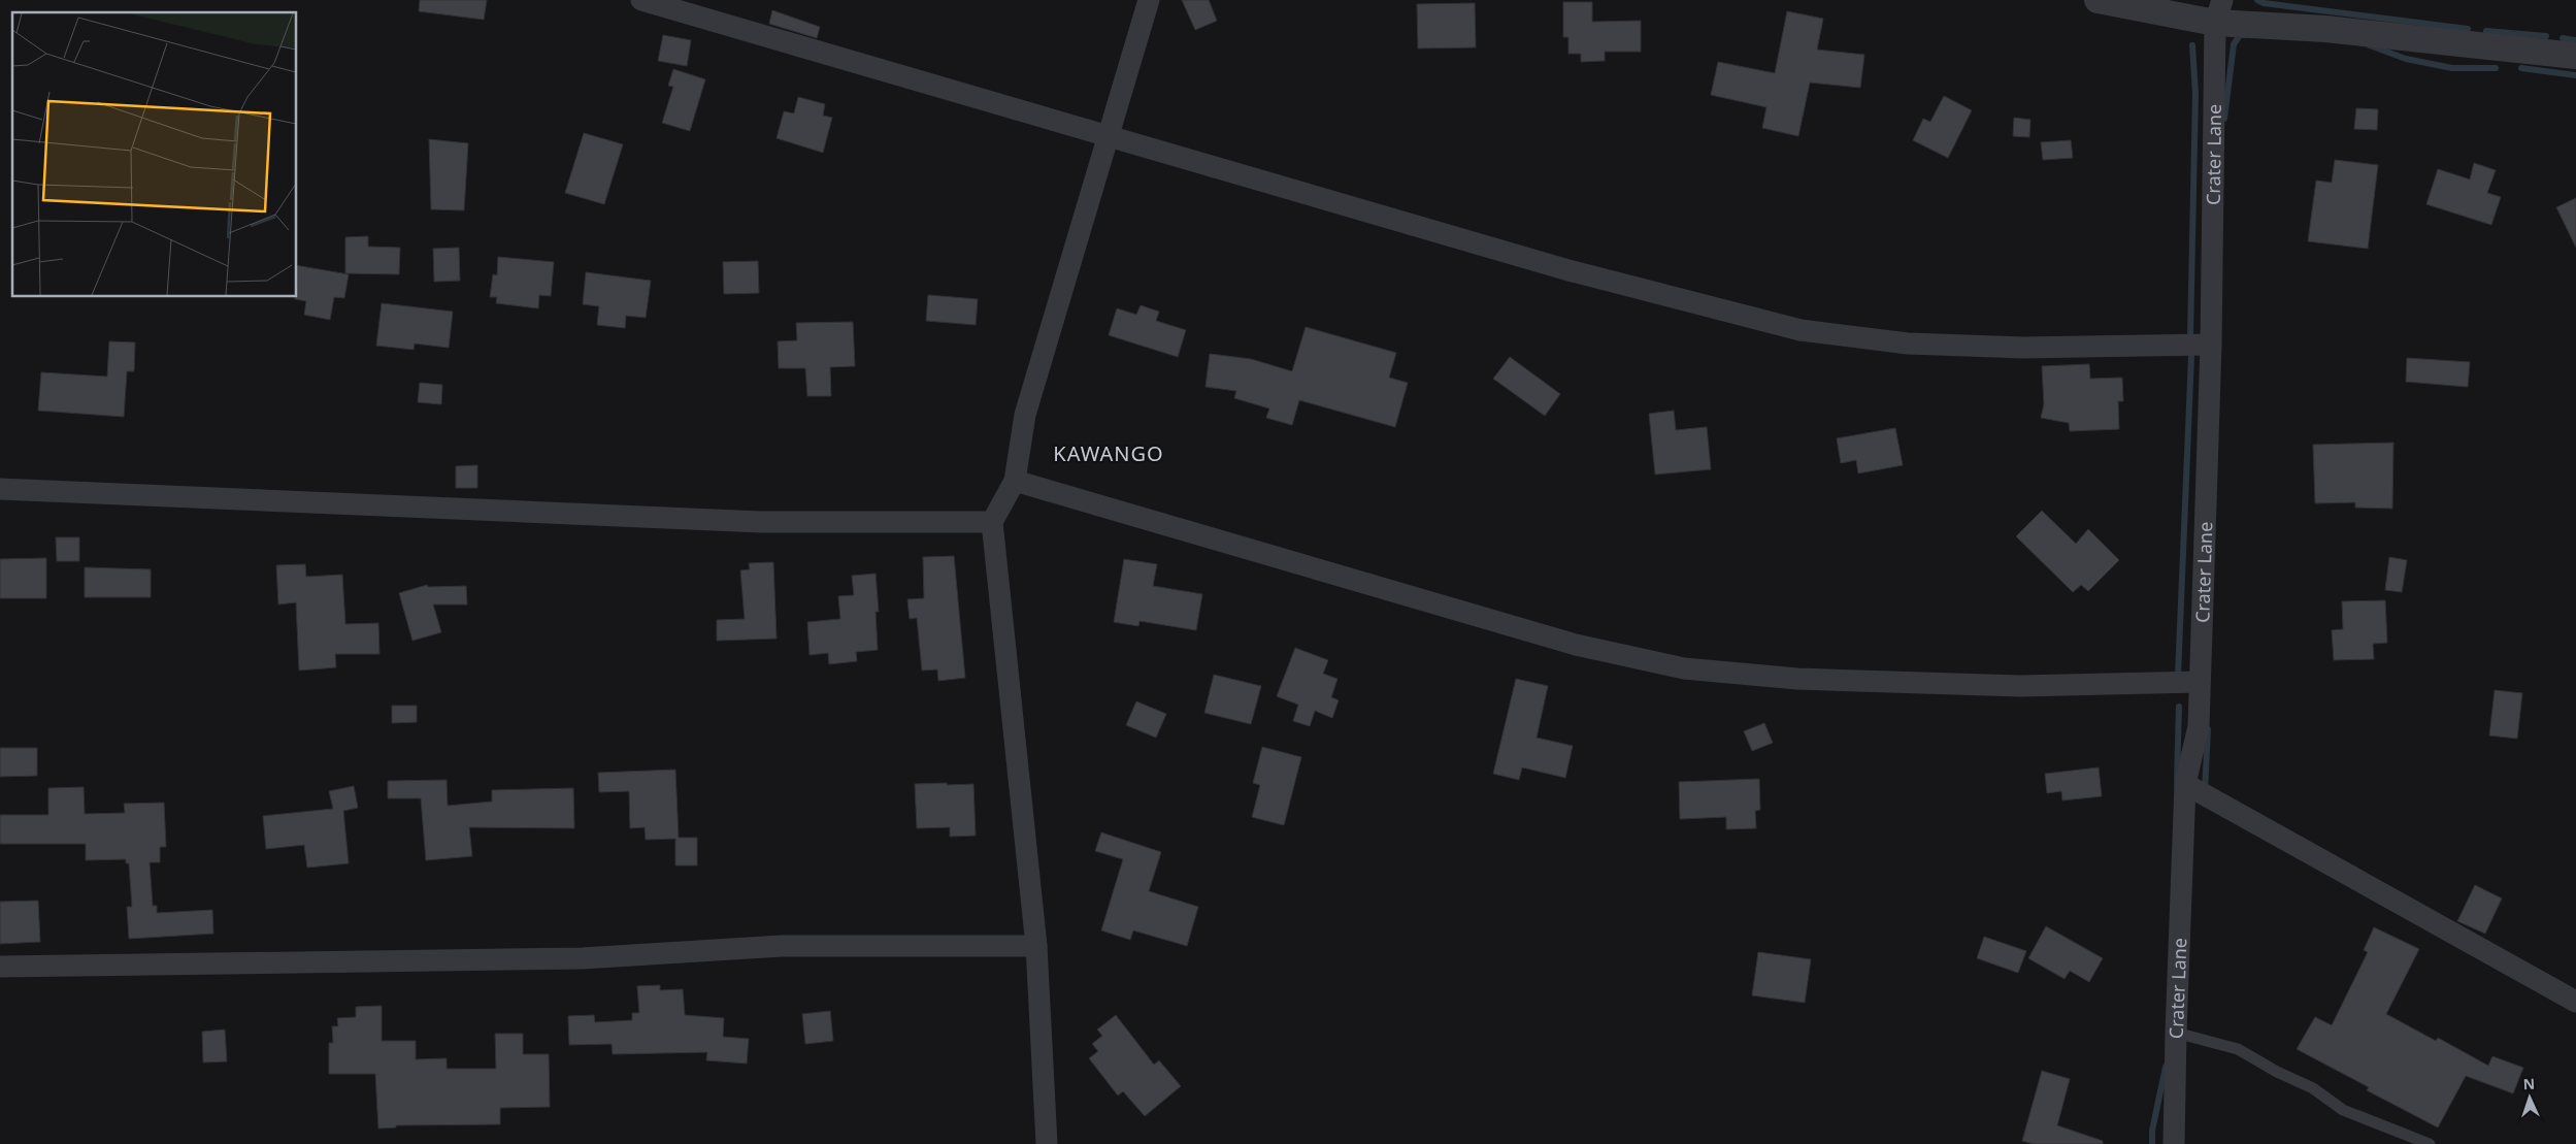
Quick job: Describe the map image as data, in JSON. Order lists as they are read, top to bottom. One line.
{"streets":{"street":["Crater Lane"]},"districts":["KAWANGO"],"north":"top"}
